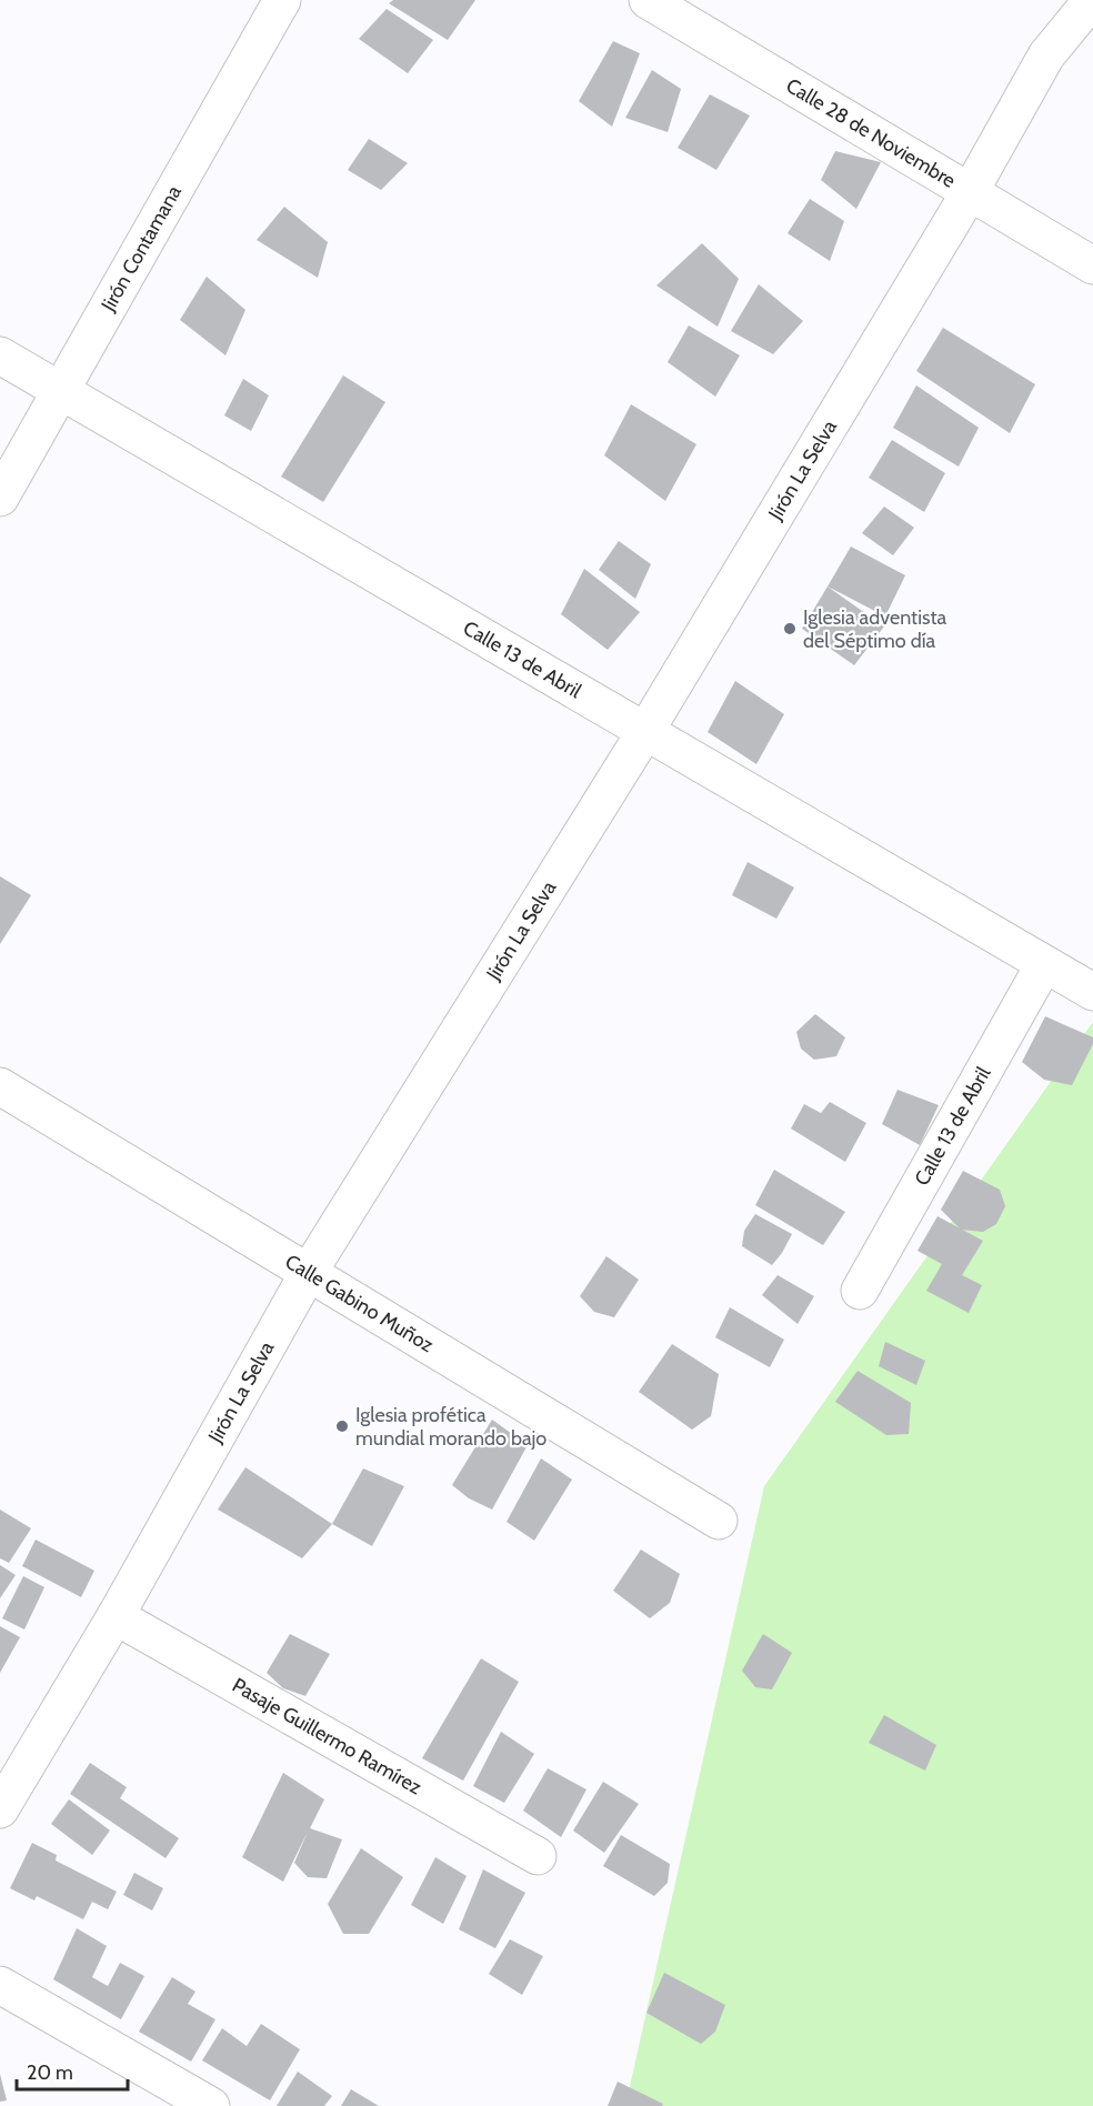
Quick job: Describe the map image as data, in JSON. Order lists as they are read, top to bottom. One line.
{"streets":{"street":["Calle 28 de Noviembre","Jirón Contamana","Jirón La Selva","Calle 13 de Abril","Calle Gabino Muñoz","Pasaje Guillermo Ramírez"]},"crossings":[["Calle 28 de Noviembre","Jirón La Selva"],["Jirón Contamana","Calle 13 de Abril"],["Jirón La Selva","Calle 13 de Abril"],["Jirón La Selva","Calle Gabino Muñoz"],["Jirón La Selva","Pasaje Guillermo Ramírez"]],"places":["Iglesia adventista del Séptimo día","Iglesia profética mundial morando bajo"],"scale_bar":"20 m"}
